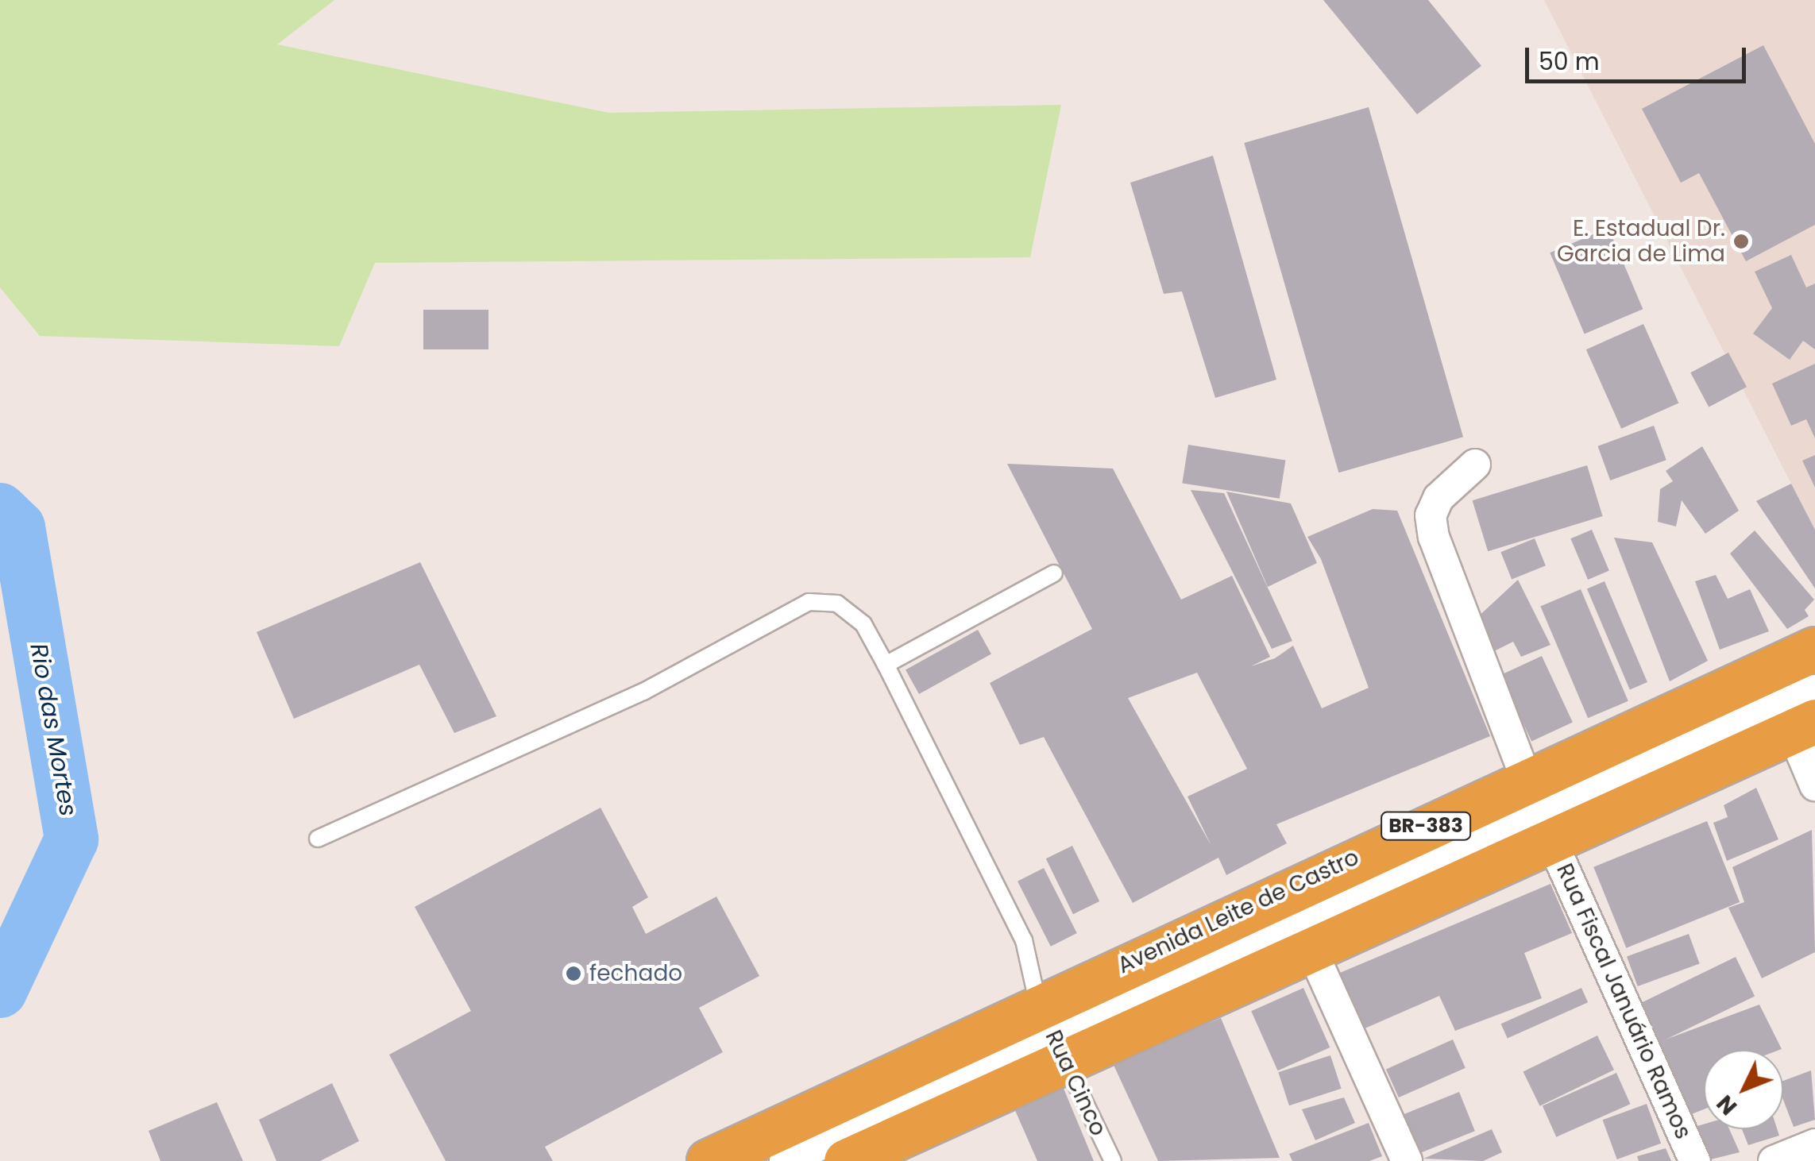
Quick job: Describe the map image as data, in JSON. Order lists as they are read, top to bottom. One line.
{"streets":{"highway":["BR-383","Avenida Leite de Castro"],"street":["Rua Fiscal Januário Ramos"],"lane":["Rua Cinco"]},"crossings":[["Avenida Leite de Castro","Rua Fiscal Januário Ramos"],["Avenida Leite de Castro","Rua Cinco"]],"water":["Rio das Mortes"],"places":["E. Estadual Dr. Garcia de Lima","fechado"],"scale_bar":"50 m","north":"bottom left"}
